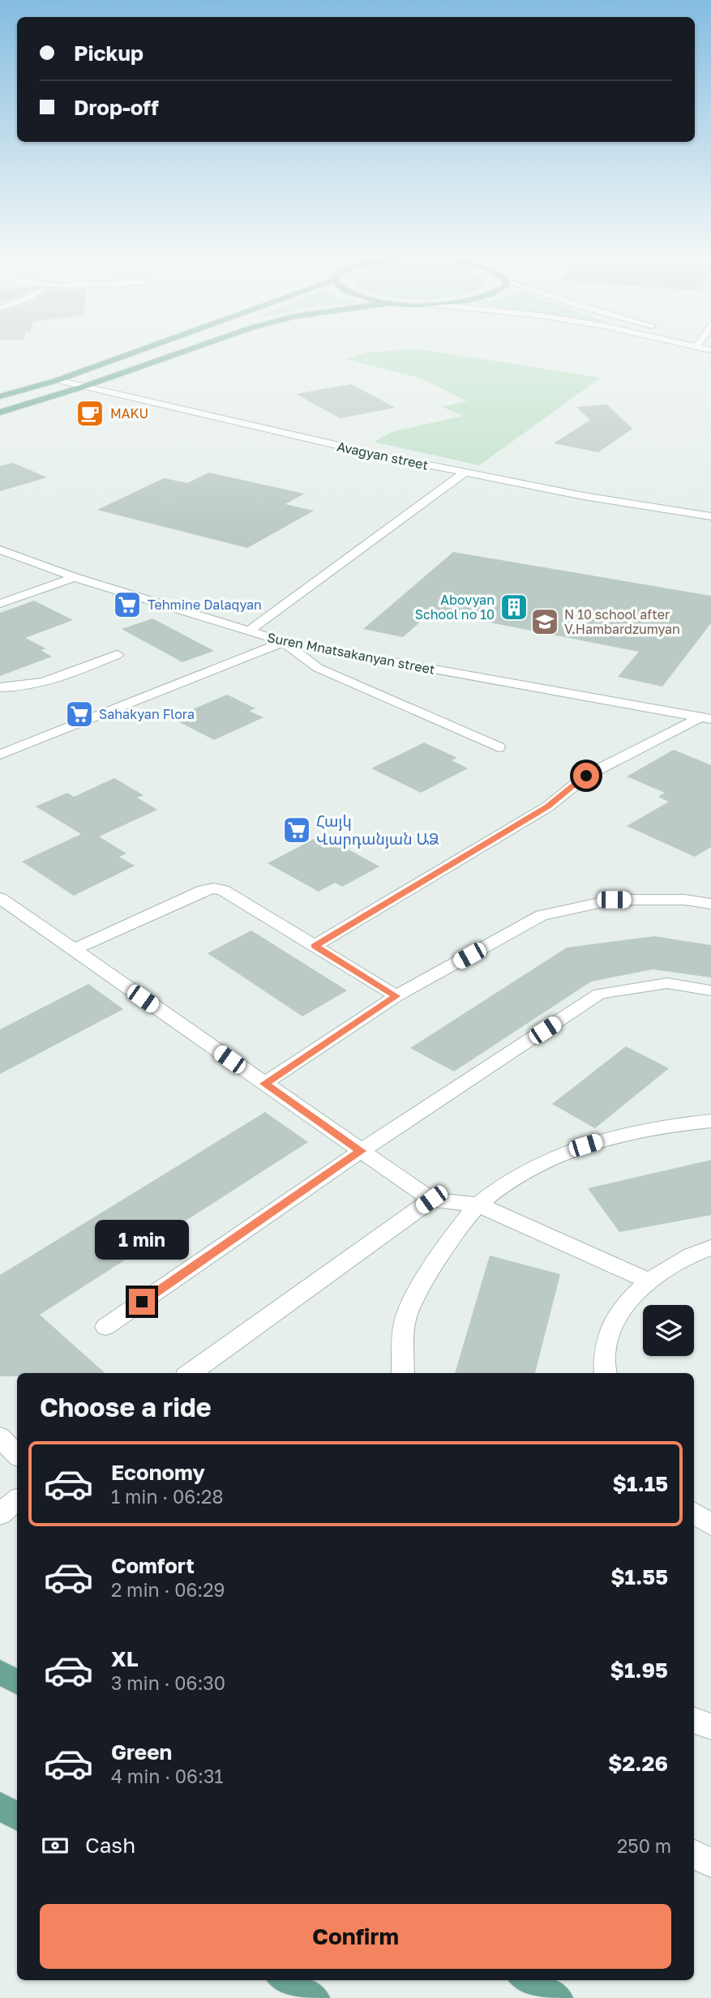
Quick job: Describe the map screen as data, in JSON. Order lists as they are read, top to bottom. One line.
{"streets":{"street":["Avagyan street","Suren Mnatsakanyan street"]},"places":{"cafe":["MAKU"],"supermarket":["Tehmine Dalaqyan","Sahakyan Flora","Հայկ Վարդանյան ԱՁ"],"building":["Abovyan School no 10"],"school or university":["N 10 school after V.Hambardzumyan"]},"page":{"banner":["Pickup","Drop-off"],"bubble":"1 min","heading":"Choose a ride","list":[{"name":"Economy","note":"1 min · 06:28","value":"$1.15"},{"name":"Comfort","note":"2 min · 06:29","value":"$1.55"},{"name":"XL","note":"3 min · 06:30","value":"$1.95"},{"name":"Green","note":"4 min · 06:31","value":"$2.26"}],"pay":["Cash","250 m"],"buttons":"Confirm"}}
